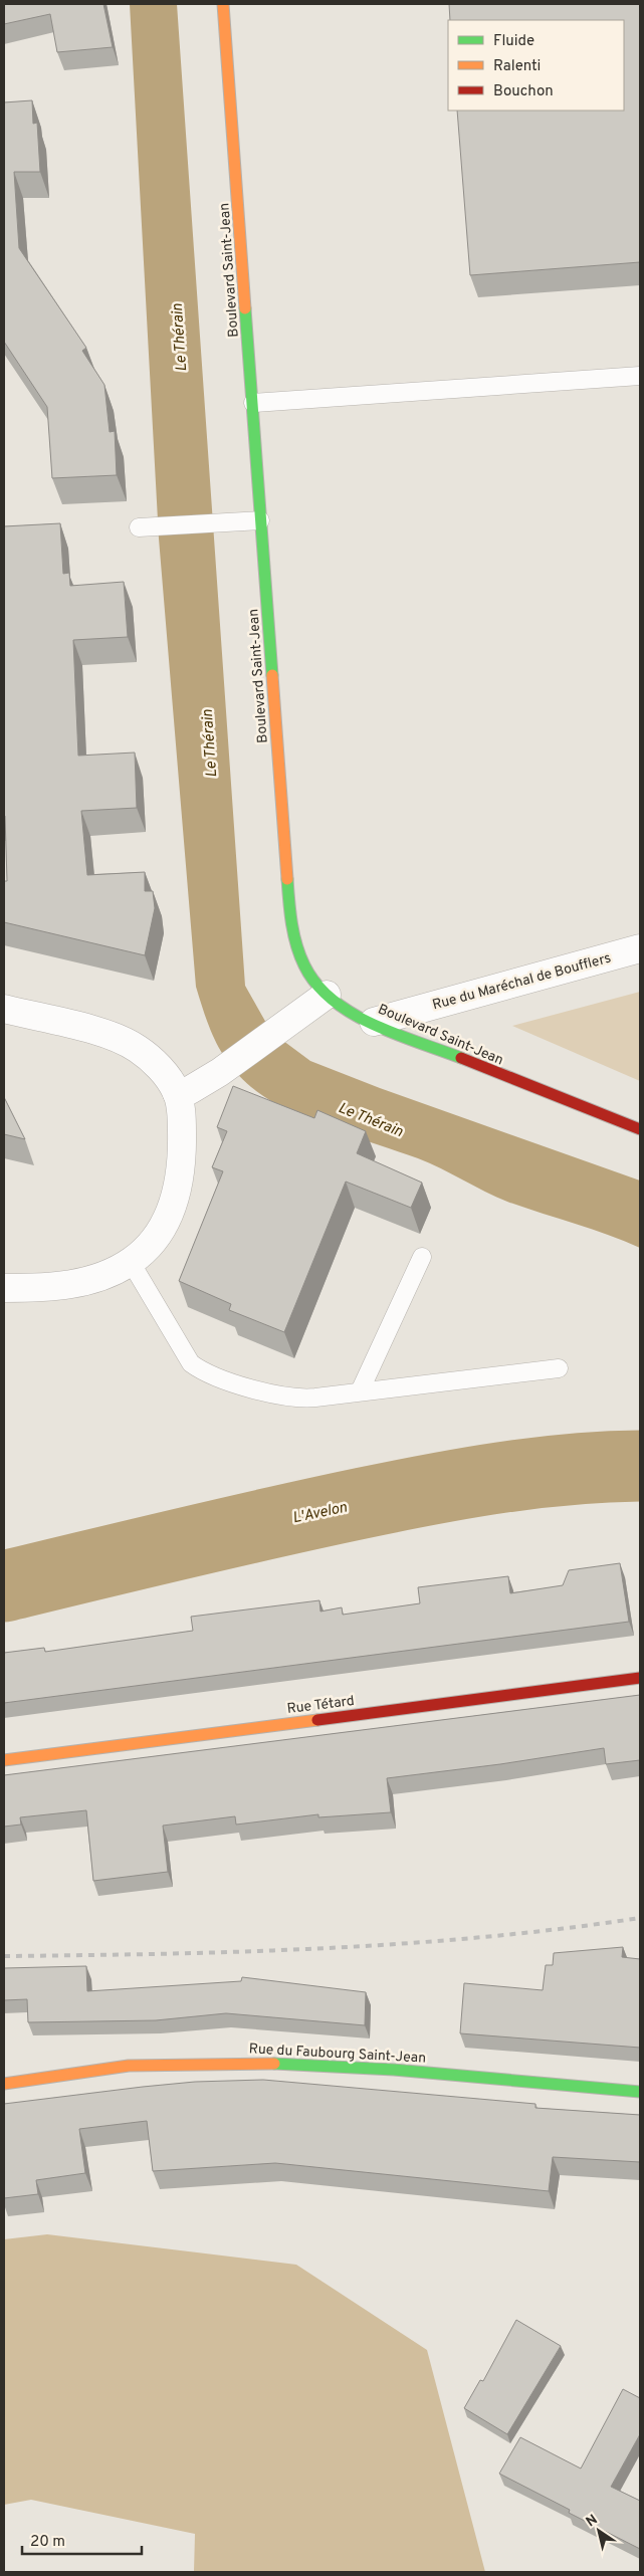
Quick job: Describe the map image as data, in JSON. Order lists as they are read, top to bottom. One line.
{"streets":{"main road":["Boulevard Saint-Jean","Rue Tétard","Rue du Faubourg Saint-Jean"],"street":["Rue du Maréchal de Boufflers"]},"crossings":[["Boulevard Saint-Jean","Rue du Maréchal de Boufflers"]],"water":["Le Thérain","L'Avelon"],"legend":["Fluide","Ralenti","Bouchon"],"scale_bar":"20 m","north":"top left"}
